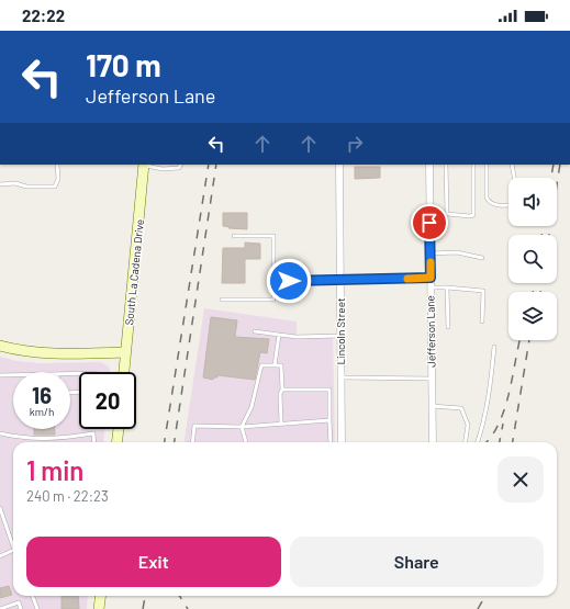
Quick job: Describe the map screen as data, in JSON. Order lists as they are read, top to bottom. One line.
{"streets":{"main road":["South La Cadena Drive"],"street":["Lincoln Street","Jefferson Lane"]},"page":{"status":"22:22","turn":["170 m","Jefferson Lane"],"speed":"16 km/h","limit":"20","heading":["1 min","240 m · 22:23"],"buttons":["Exit","Share"]}}
